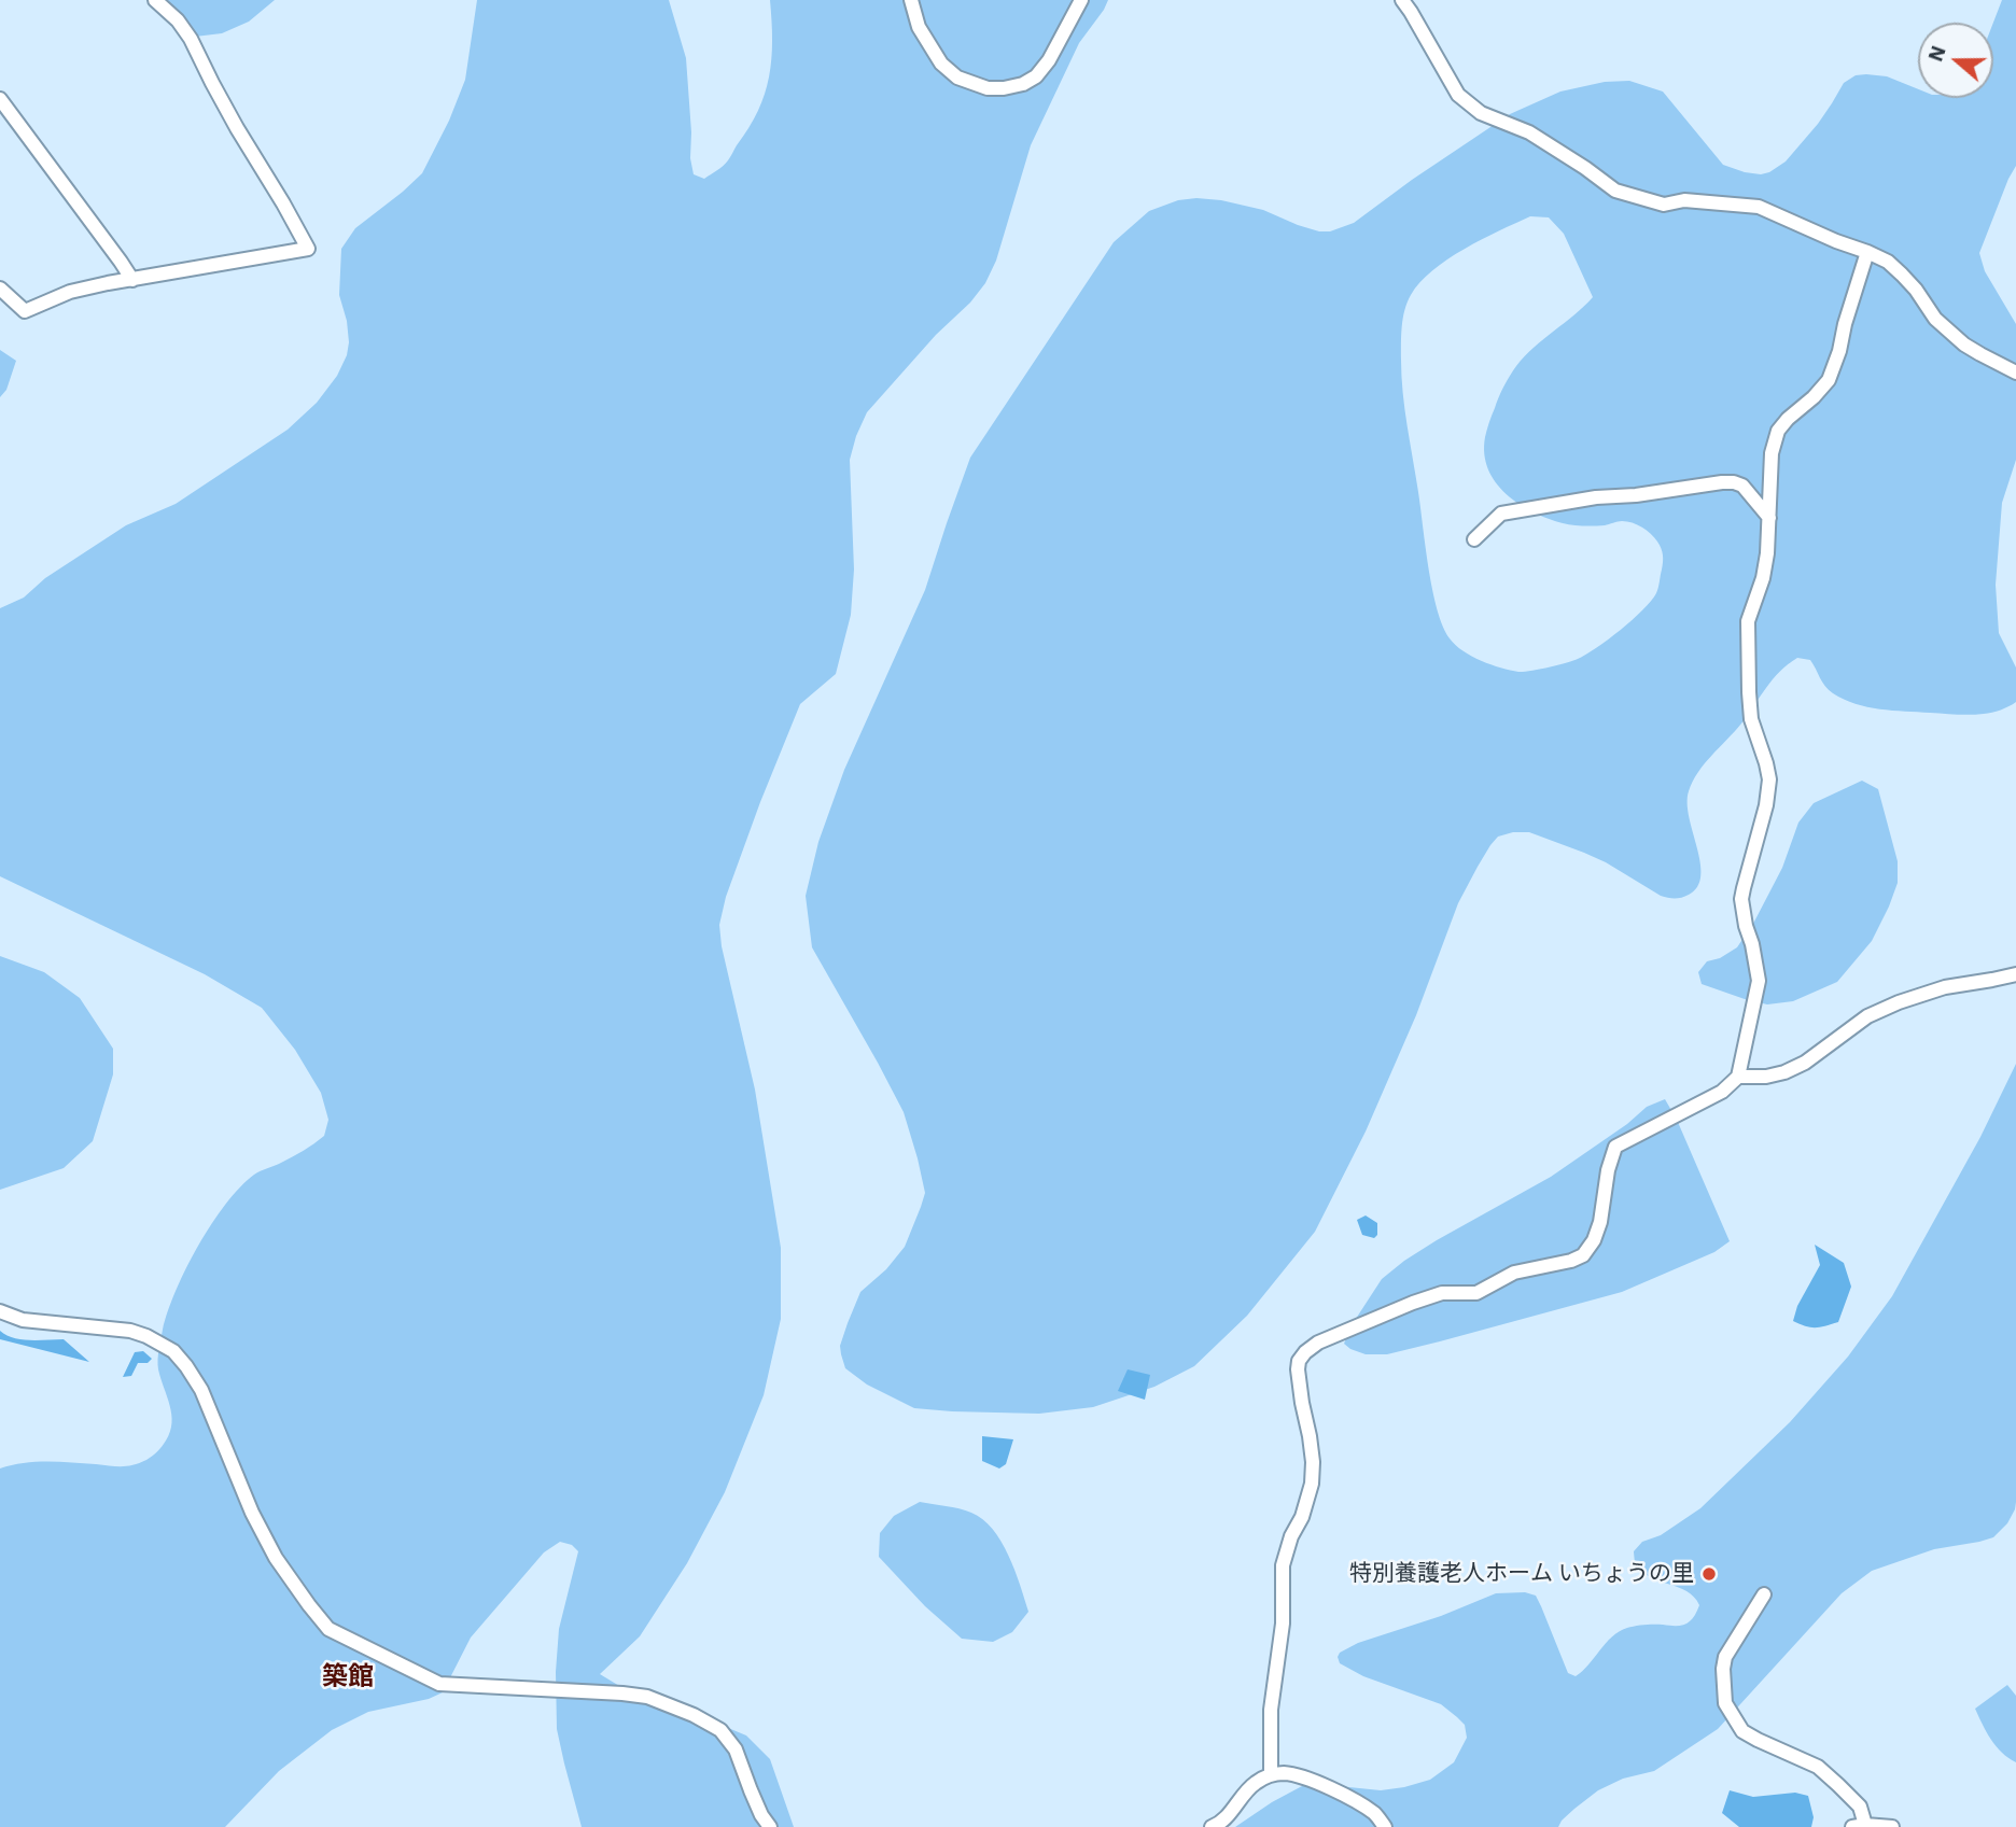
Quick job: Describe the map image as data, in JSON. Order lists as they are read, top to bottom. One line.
{"districts":["築館"],"places":["特別養護老人ホーム いちょうの里"],"north":"left"}
